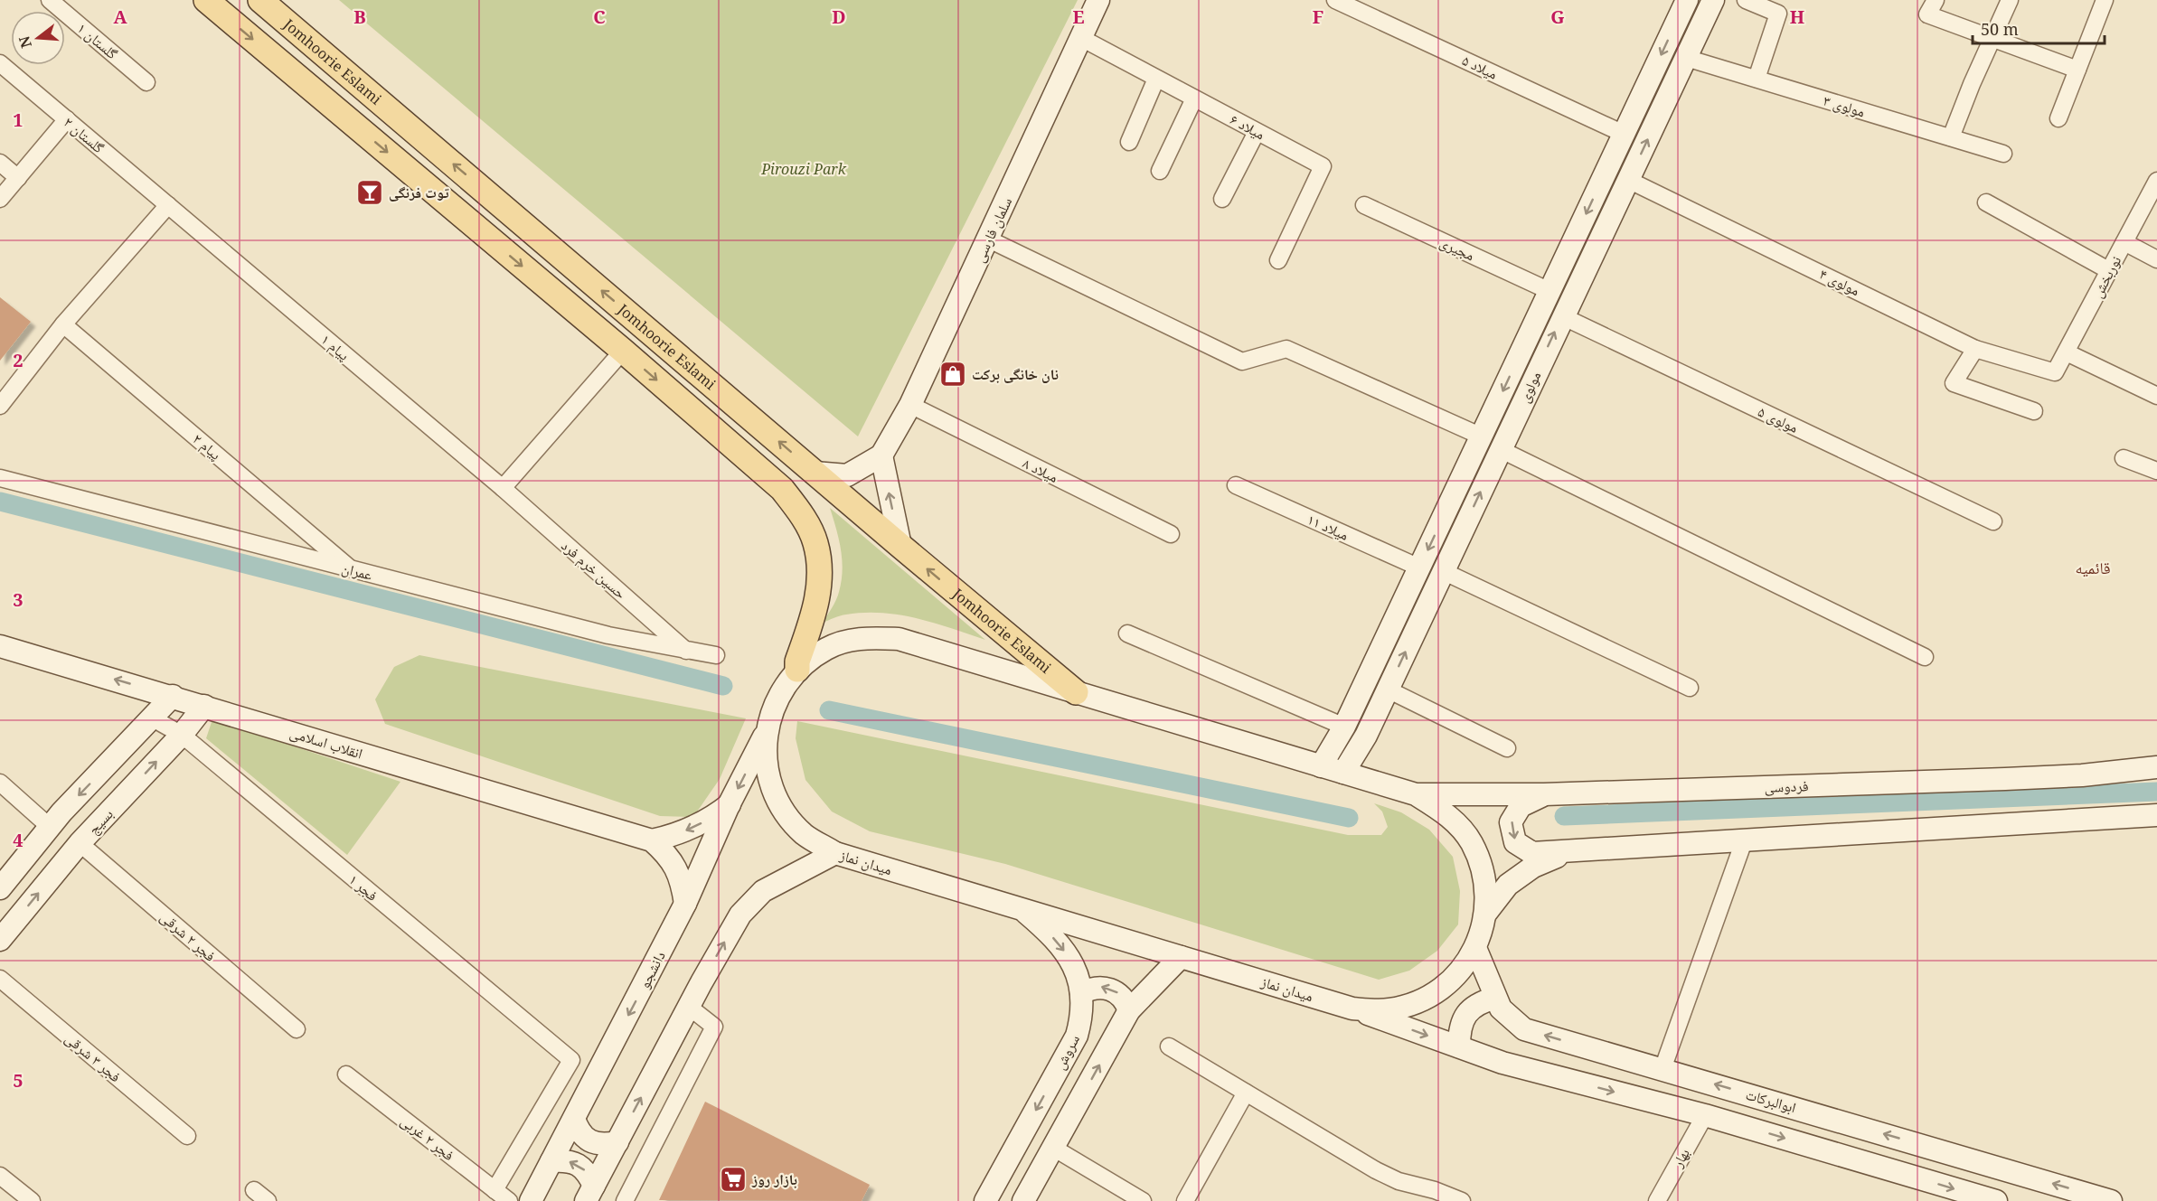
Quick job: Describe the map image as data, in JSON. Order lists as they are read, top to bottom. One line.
{"streets":{"main road":["Jomhoorie Eslami"],"street":["گلستان ۱","میلاد ۵","مولوی ۳","میلاد ۶","گلستان ۲","سلمان فارسی","مجیری","نوربخش","مولوی ۴","پیام ۱","مولوی","مولوی ۵","پیام ۲","میلاد ۸","میلاد ۱۱","حسین خرم فرد","عمران","انقلاب اسلامی","فردوسی","بسیج","میدان نماز","فجر ۱","فجر ۲ شرقی","دانشجو","سروش","فجر ۳ شرقی","ابوالبرکات","فجر ۲ غربی","بهار"]},"crossings":[["Jomhoorie Eslami","میدان نماز"],["میلاد ۵","مولوی"],["مولوی ۳","مولوی"],["میلاد ۶","سلمان فارسی"],["گلستان ۲","پیام ۱"],["سلمان فارسی","میلاد ۸"],["مجیری","مولوی"],["نوربخش","مولوی ۴"],["مولوی ۴","مولوی"],["پیام ۱","حسین خرم فرد"],["مولوی","مولوی ۵"],["مولوی","میلاد ۱۱"],["مولوی","میدان نماز"],["پیام ۲","عمران"],["حسین خرم فرد","عمران"],["انقلاب اسلامی","بسیج"],["فردوسی","میدان نماز"],["بسیج","فجر ۱"],["بسیج","فجر ۲ شرقی"],["میدان نماز","دانشجو"],["میدان نماز","سروش"],["میدان نماز","ابوالبرکات"],["فجر ۱","فجر ۲ غربی"]],"districts":["قائمیه"],"parks":["Pirouzi Park"],"places":{"bar":["توت فرنگی"],"shop":["نان خانگی برکت"],"supermarket":["بازار روز"]},"scale_bar":"50 m","north":"left","grid":{"columns":["A","B","C","D","E","F","G","H"],"rows":["1","2","3","4","5"]}}
